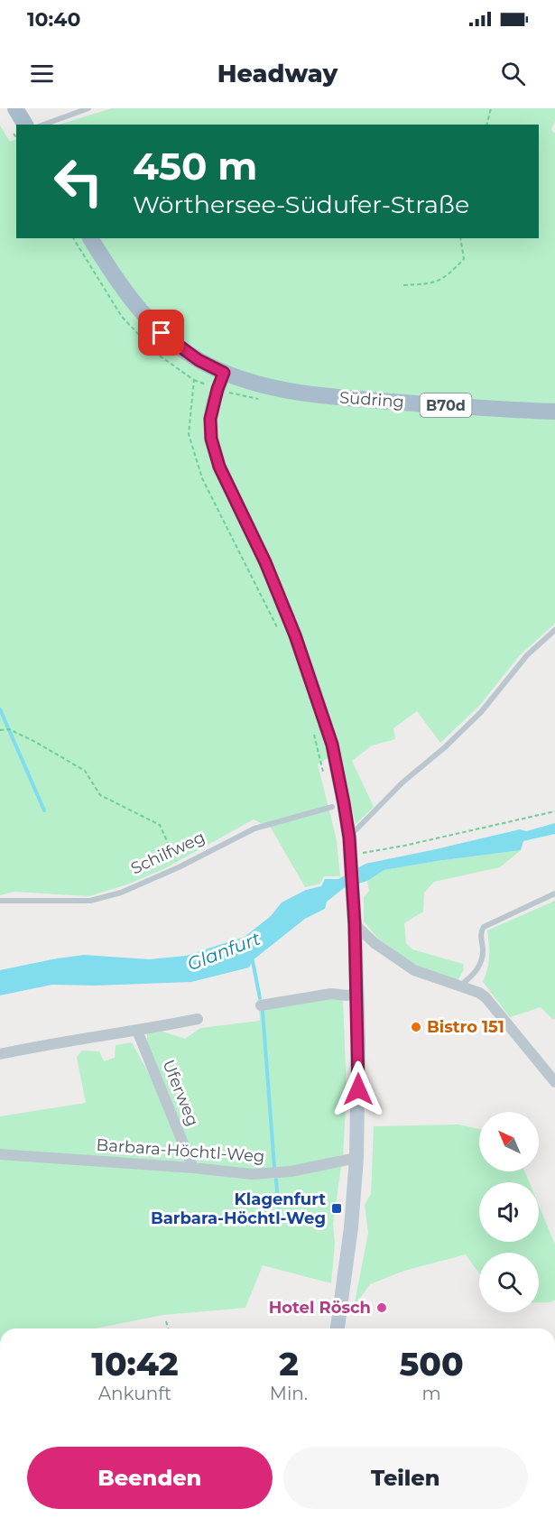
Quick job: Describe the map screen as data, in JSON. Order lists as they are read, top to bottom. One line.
{"streets":{"main road":["Südring","B70d"],"street":["Uferweg","Barbara-Höchtl-Weg"],"lane":["Schilfweg"]},"crossings":[["Südring","B70d"],["Uferweg","Barbara-Höchtl-Weg"]],"water":["Glanfurt"],"places":{"other":["Bistro 151","Hotel Rösch"],"transit":["Klagenfurt Barbara-Höchtl-Weg"]},"north":"top left","page":{"status":"10:40","header":"Headway","turn":["450 m","Wörthersee-Südufer-Straße"],"eta":["10:42","Ankunft","2","Min.","500","m"],"buttons":["Beenden","Teilen"]}}
